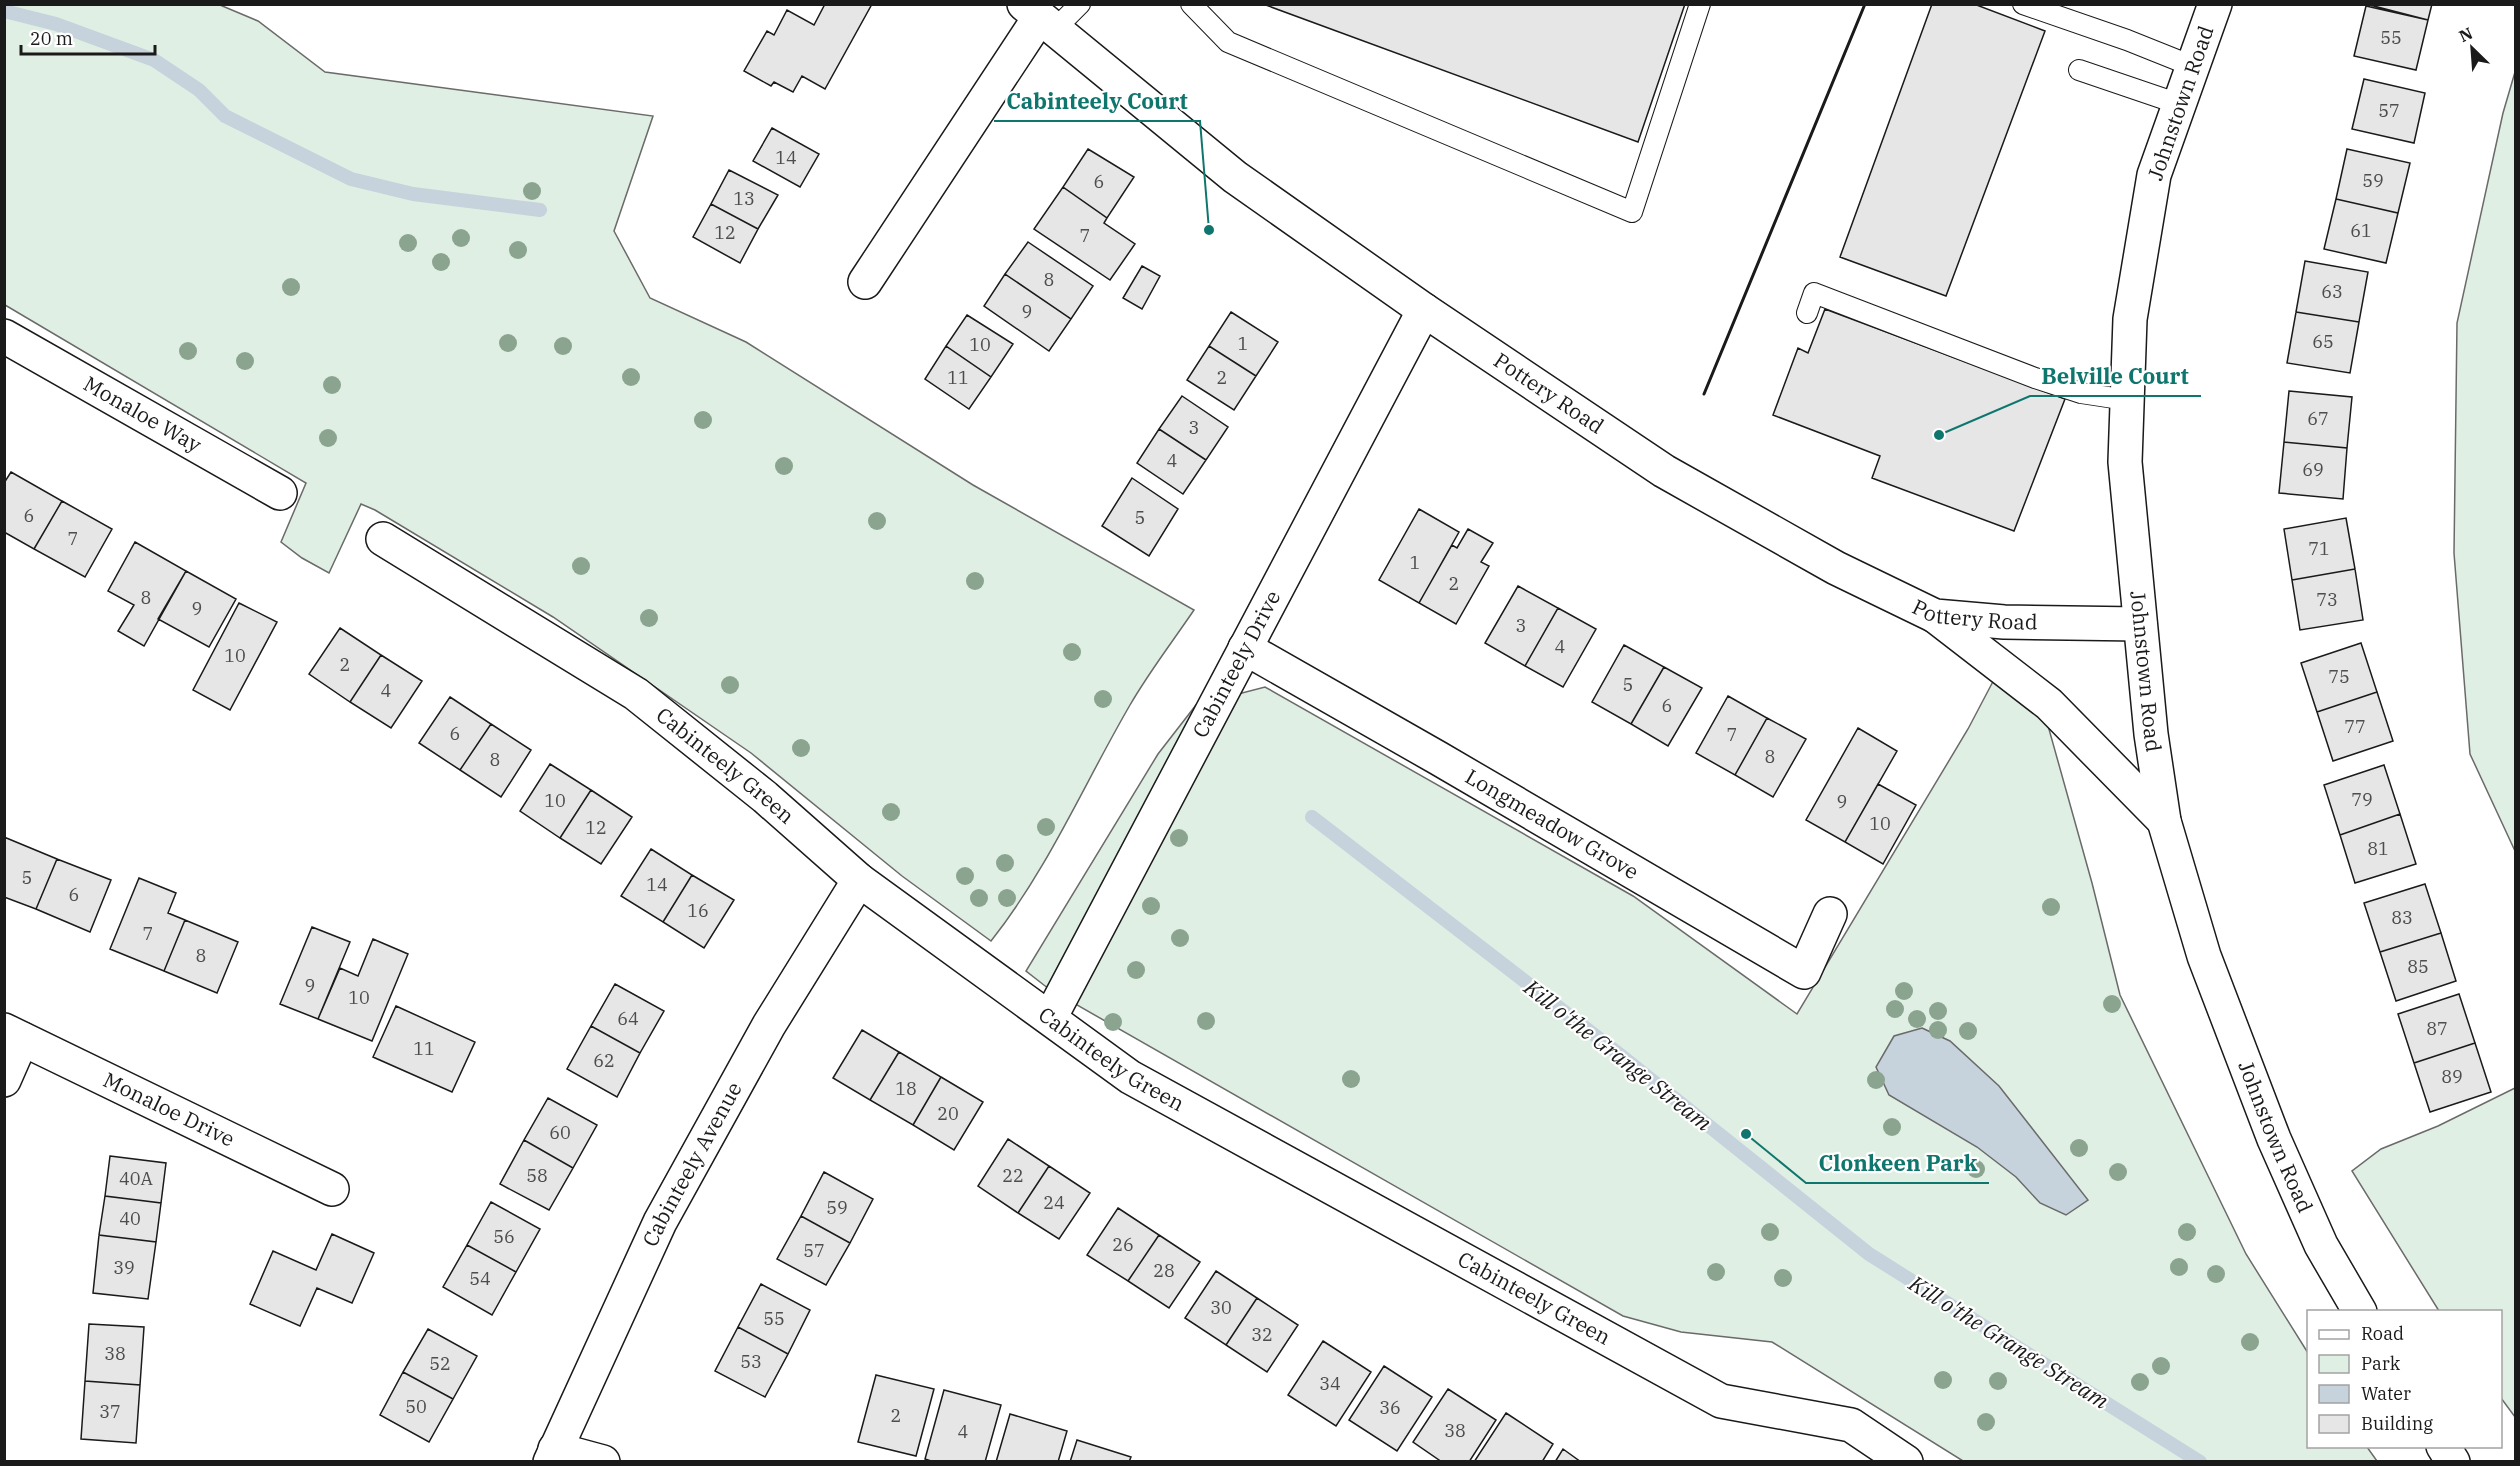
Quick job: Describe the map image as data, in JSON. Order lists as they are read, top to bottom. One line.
{"streets":{"street":["Johnstown Road","Pottery Road","Monaloe Way","Cabinteely Drive","Cabinteely Green","Longmeadow Grove","Monaloe Drive","Cabinteely Avenue"]},"crossings":[["Johnstown Road","Pottery Road"],["Pottery Road","Cabinteely Drive"],["Cabinteely Drive","Cabinteely Green"],["Cabinteely Drive","Longmeadow Grove"],["Cabinteely Green","Cabinteely Avenue"]],"water":["Kill o'the Grange Stream"],"places":["Cabinteely Court","Belville Court","Clonkeen Park"],"house_numbers":["55","57","14","59","6","13","61","12","7","8","63","9","65","1","10","11","2","67","3","4","69","6","5","7","71","1","2","8","73","9","3","4","10","2","75","5","4","6","77","6","7","8","8","79","10","9","10","12","81","5","14","6","16","83","7","8","85","9","10","64","87","11","62","89","18","20","60","58","22","40A","24","59","40","56","26","57","39","28","54","30","55","32","38","53","52","34","50","36","37","2","38","4"],"legend":["Road","Park","Water","Building"],"scale_bar":"20 m","north":"top left"}
